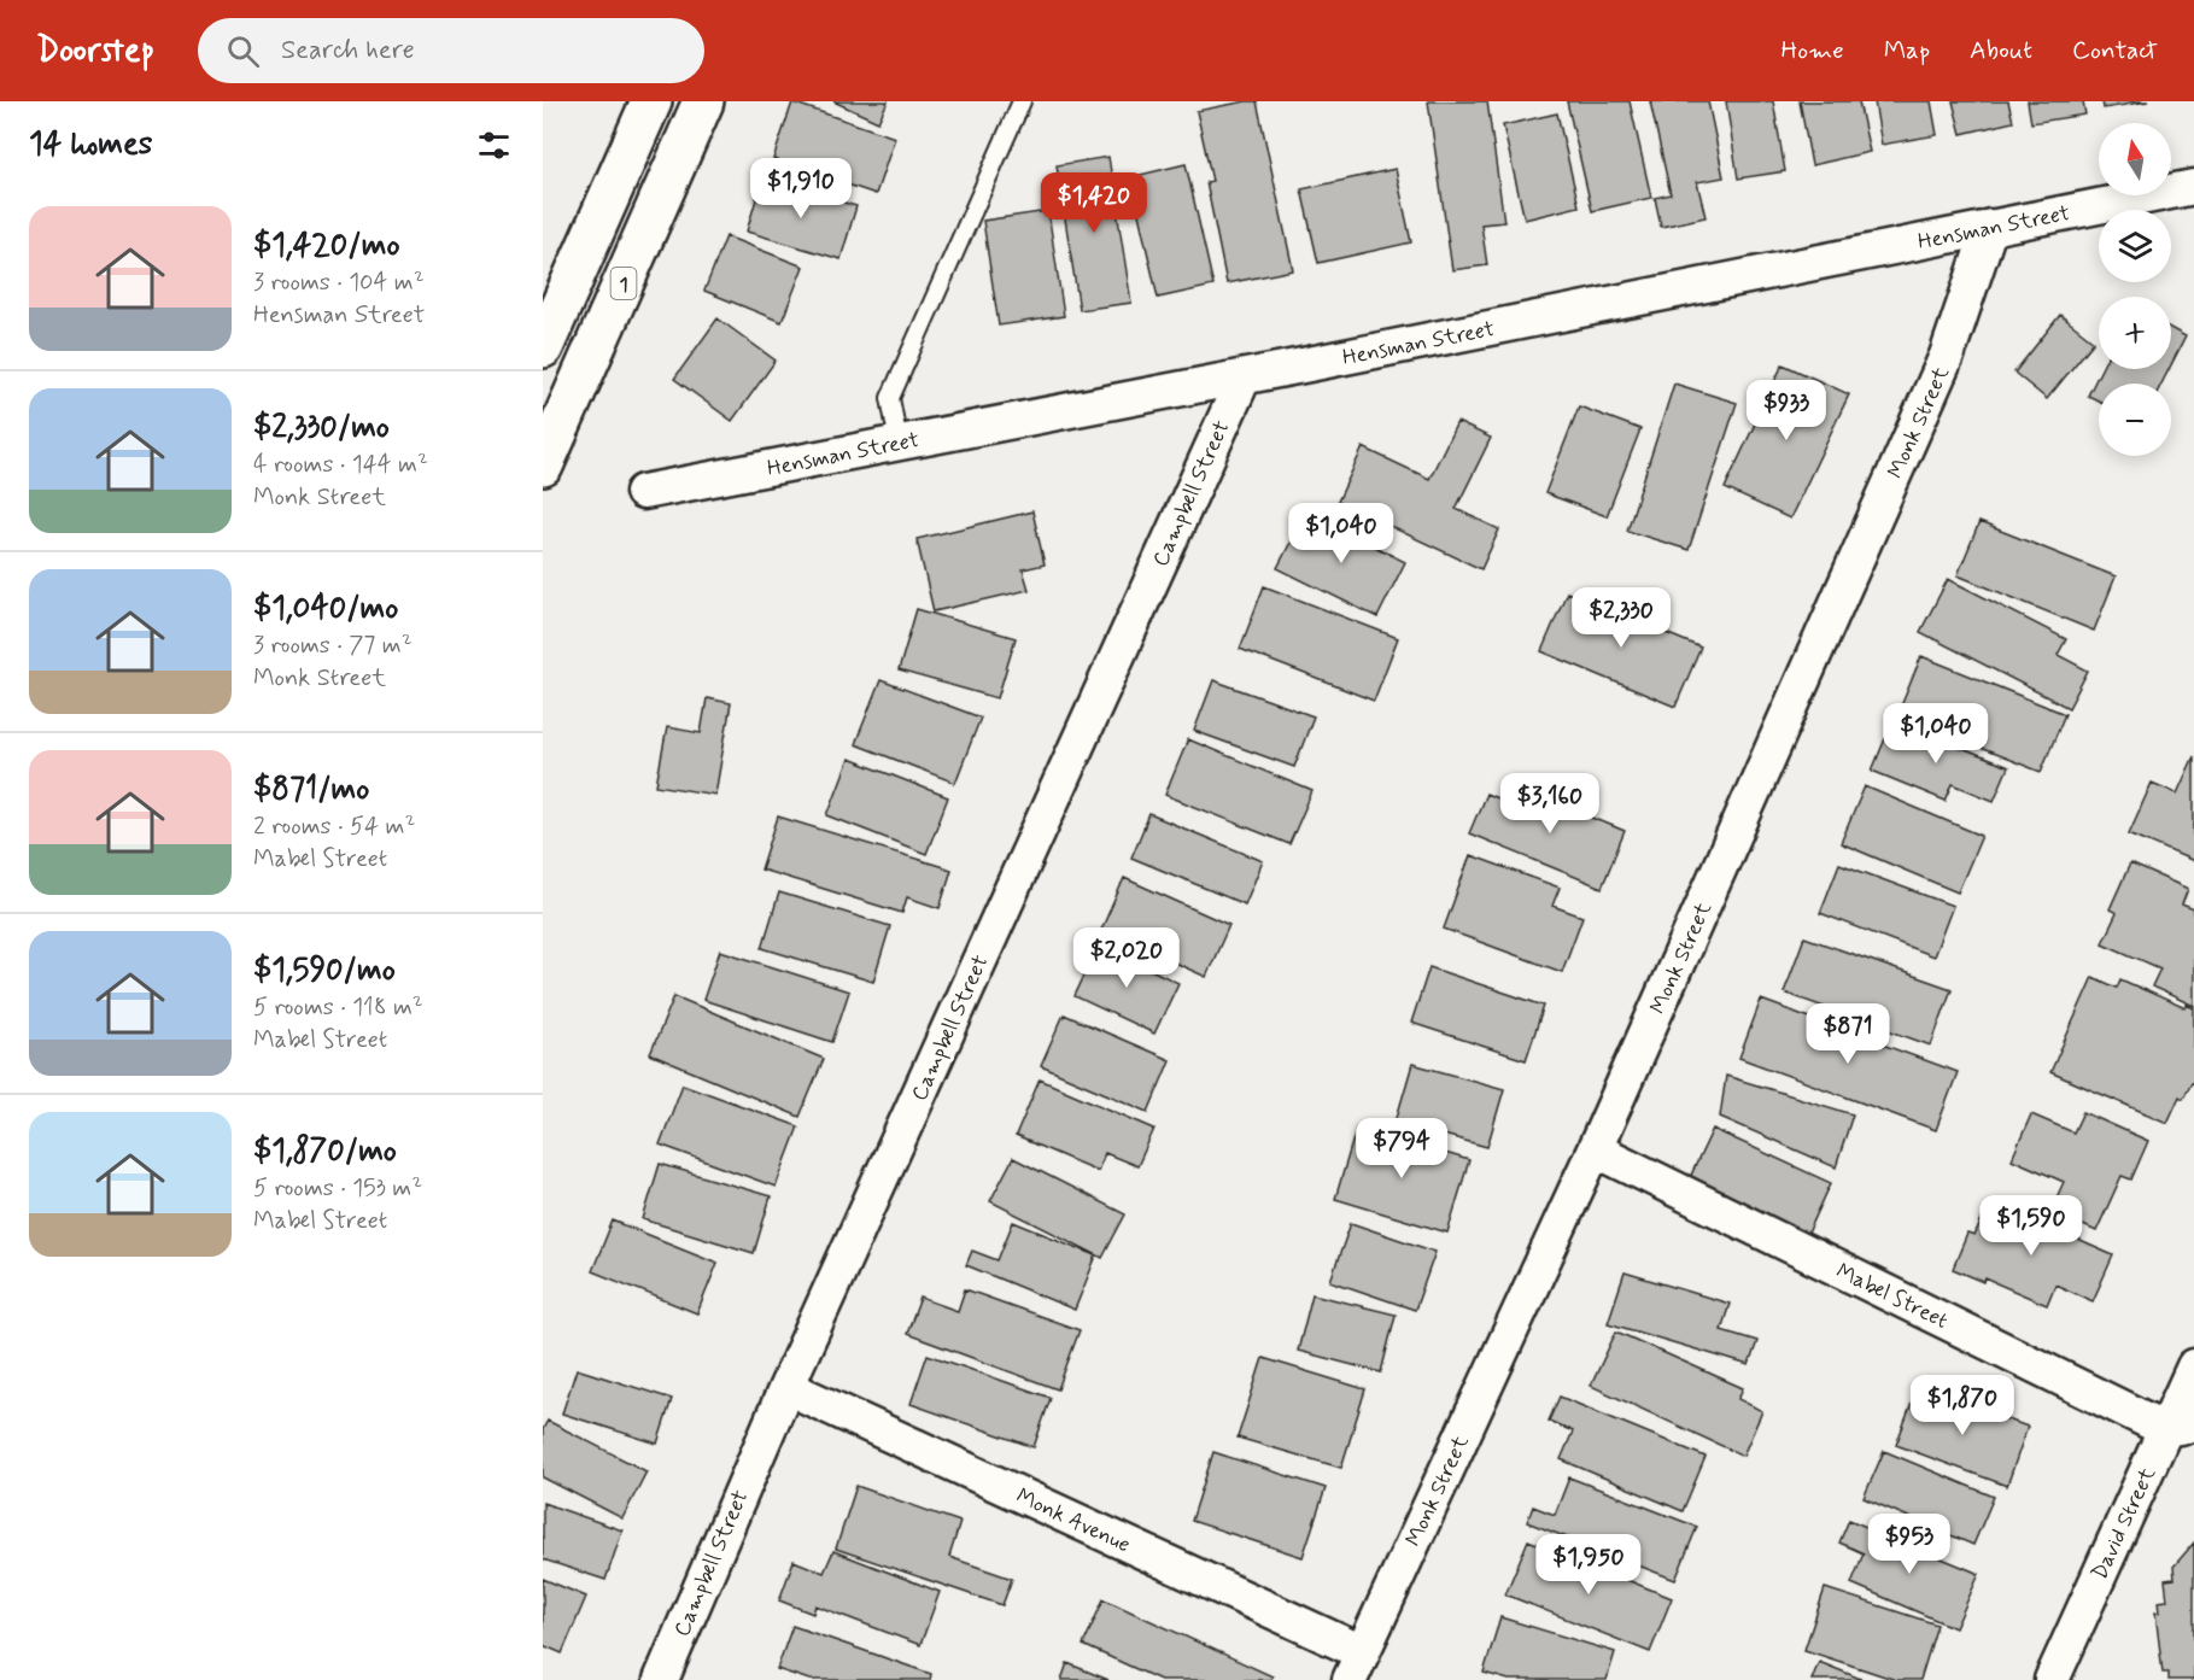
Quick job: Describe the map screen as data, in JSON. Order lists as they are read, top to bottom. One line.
{"streets":{"highway":["1"],"street":["Hensman Street","Monk Street","Campbell Street","Mabel Street","Monk Avenue","David Street"]},"crossings":[["Hensman Street","Monk Street"],["Hensman Street","Campbell Street"],["Monk Street","Mabel Street"],["Monk Street","Monk Avenue"],["Campbell Street","Monk Avenue"],["Mabel Street","David Street"]],"north":"top","page":{"header":"Doorstep","search":"Search here","nav":["Home","Map","About","Contact"],"heading":"14 homes","map_buttons":["+","−"],"price":["$1,910","$1,420","$933","$1,040","$2,330","$1,040","$3,160","$2,020","$871","$794","$1,590","$1,870","$953","$1,950"],"list":[{"name":"$1,420/mo","note":"3 rooms · 104 m² · Hensman Street"},{"name":"$2,330/mo","note":"4 rooms · 144 m² · Monk Street"},{"name":"$1,040/mo","note":"3 rooms · 77 m² · Monk Street"},{"name":"$871/mo","note":"2 rooms · 54 m² · Mabel Street"},{"name":"$1,590/mo","note":"5 rooms · 118 m² · Mabel Street"},{"name":"$1,870/mo","note":"5 rooms · 153 m² · Mabel Street"}]}}
